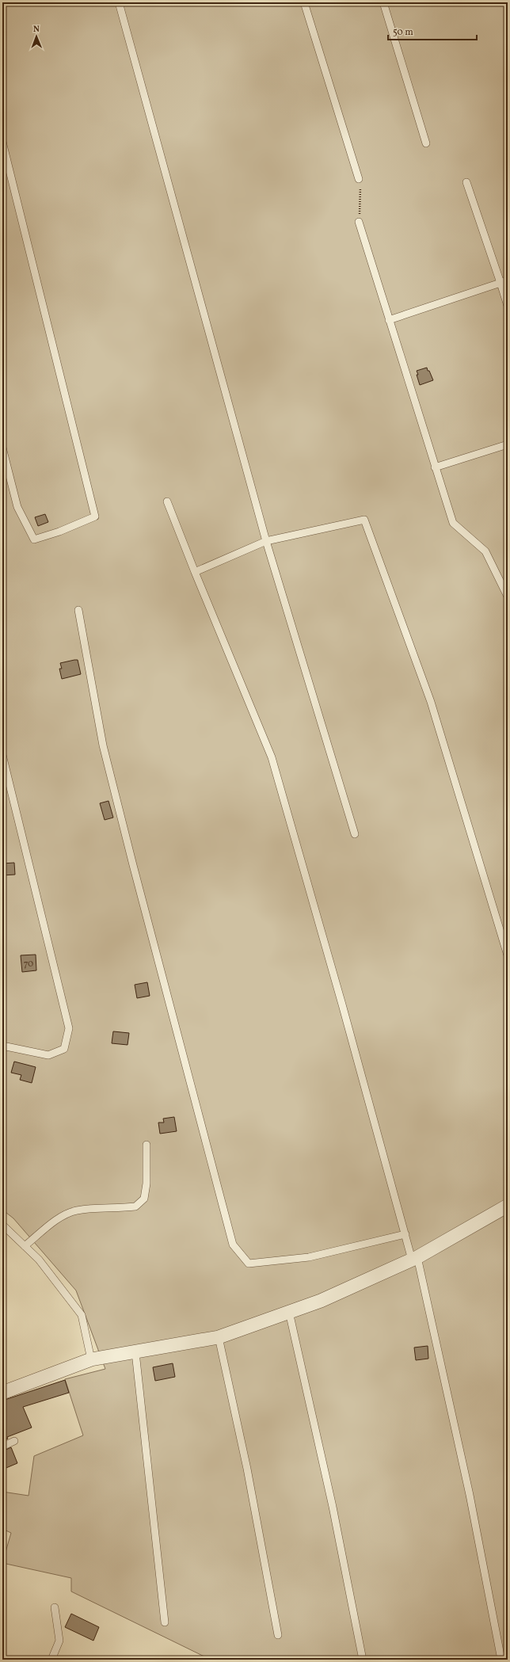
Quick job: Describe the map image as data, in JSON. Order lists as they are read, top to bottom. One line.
{"house_numbers":["70"],"scale_bar":"50 m","north":"top"}
